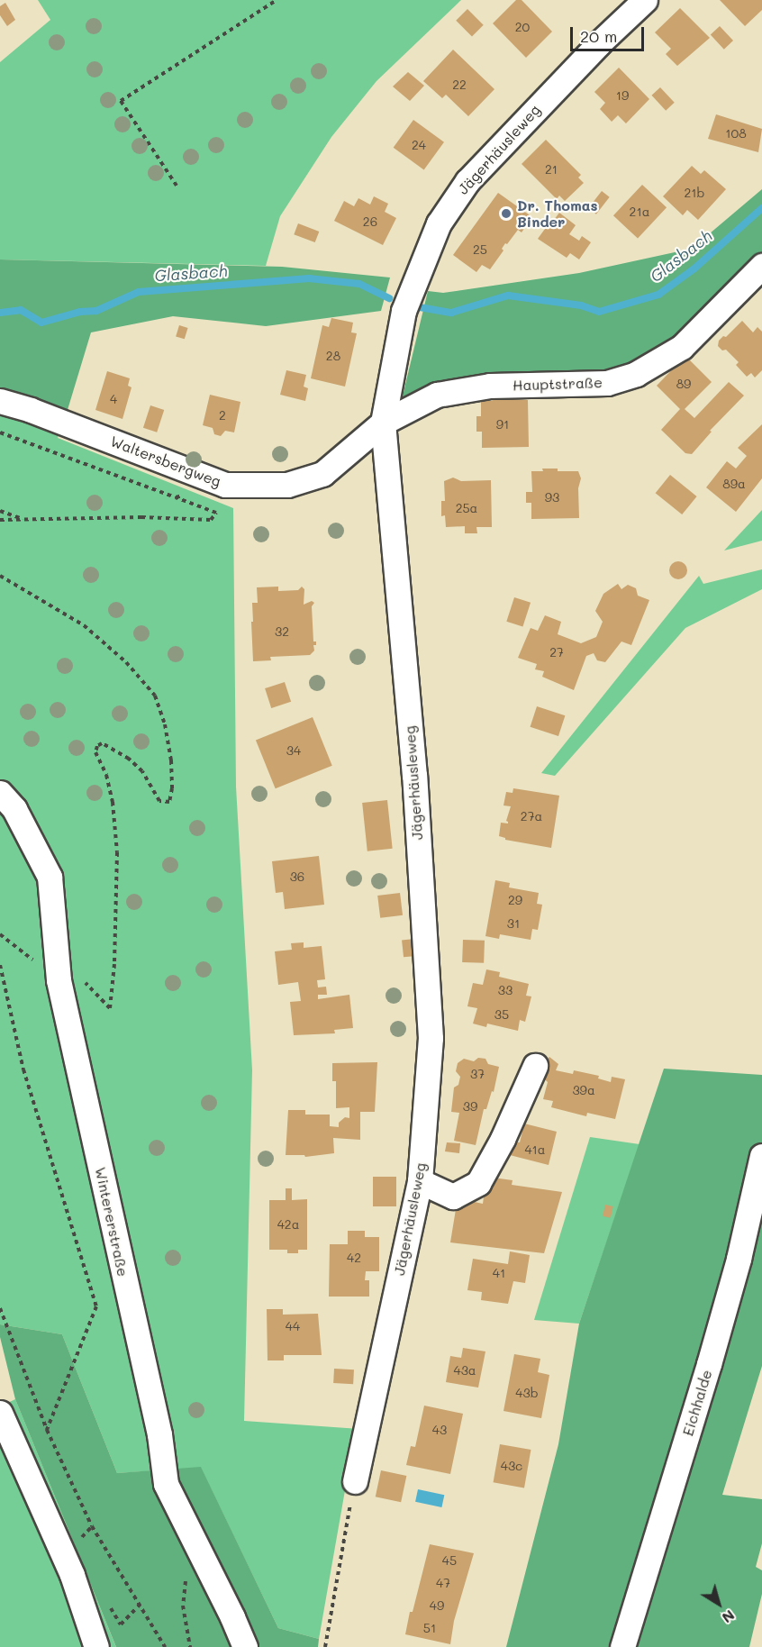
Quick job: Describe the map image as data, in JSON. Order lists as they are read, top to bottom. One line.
{"streets":{"street":["Jägerhäusleweg","Hauptstraße","Waltersbergweg","Wintererstraße","Eichhalde"]},"crossings":[["Jägerhäusleweg","Hauptstraße"],["Jägerhäusleweg","Waltersbergweg"],["Hauptstraße","Waltersbergweg"]],"water":["Glasbach"],"places":["Dr. Thomas Binder"],"house_numbers":["20","22","19","108","24","21","21b","21a","26","25","28","89","4","2","91","89a","93","25a","32","27","34","27a","36","29","31","33","35","37","39a","39","41a","42a","42","41","44","43a","43b","43","43c","45","47","49","51"],"scale_bar":"20 m","north":"bottom right"}
